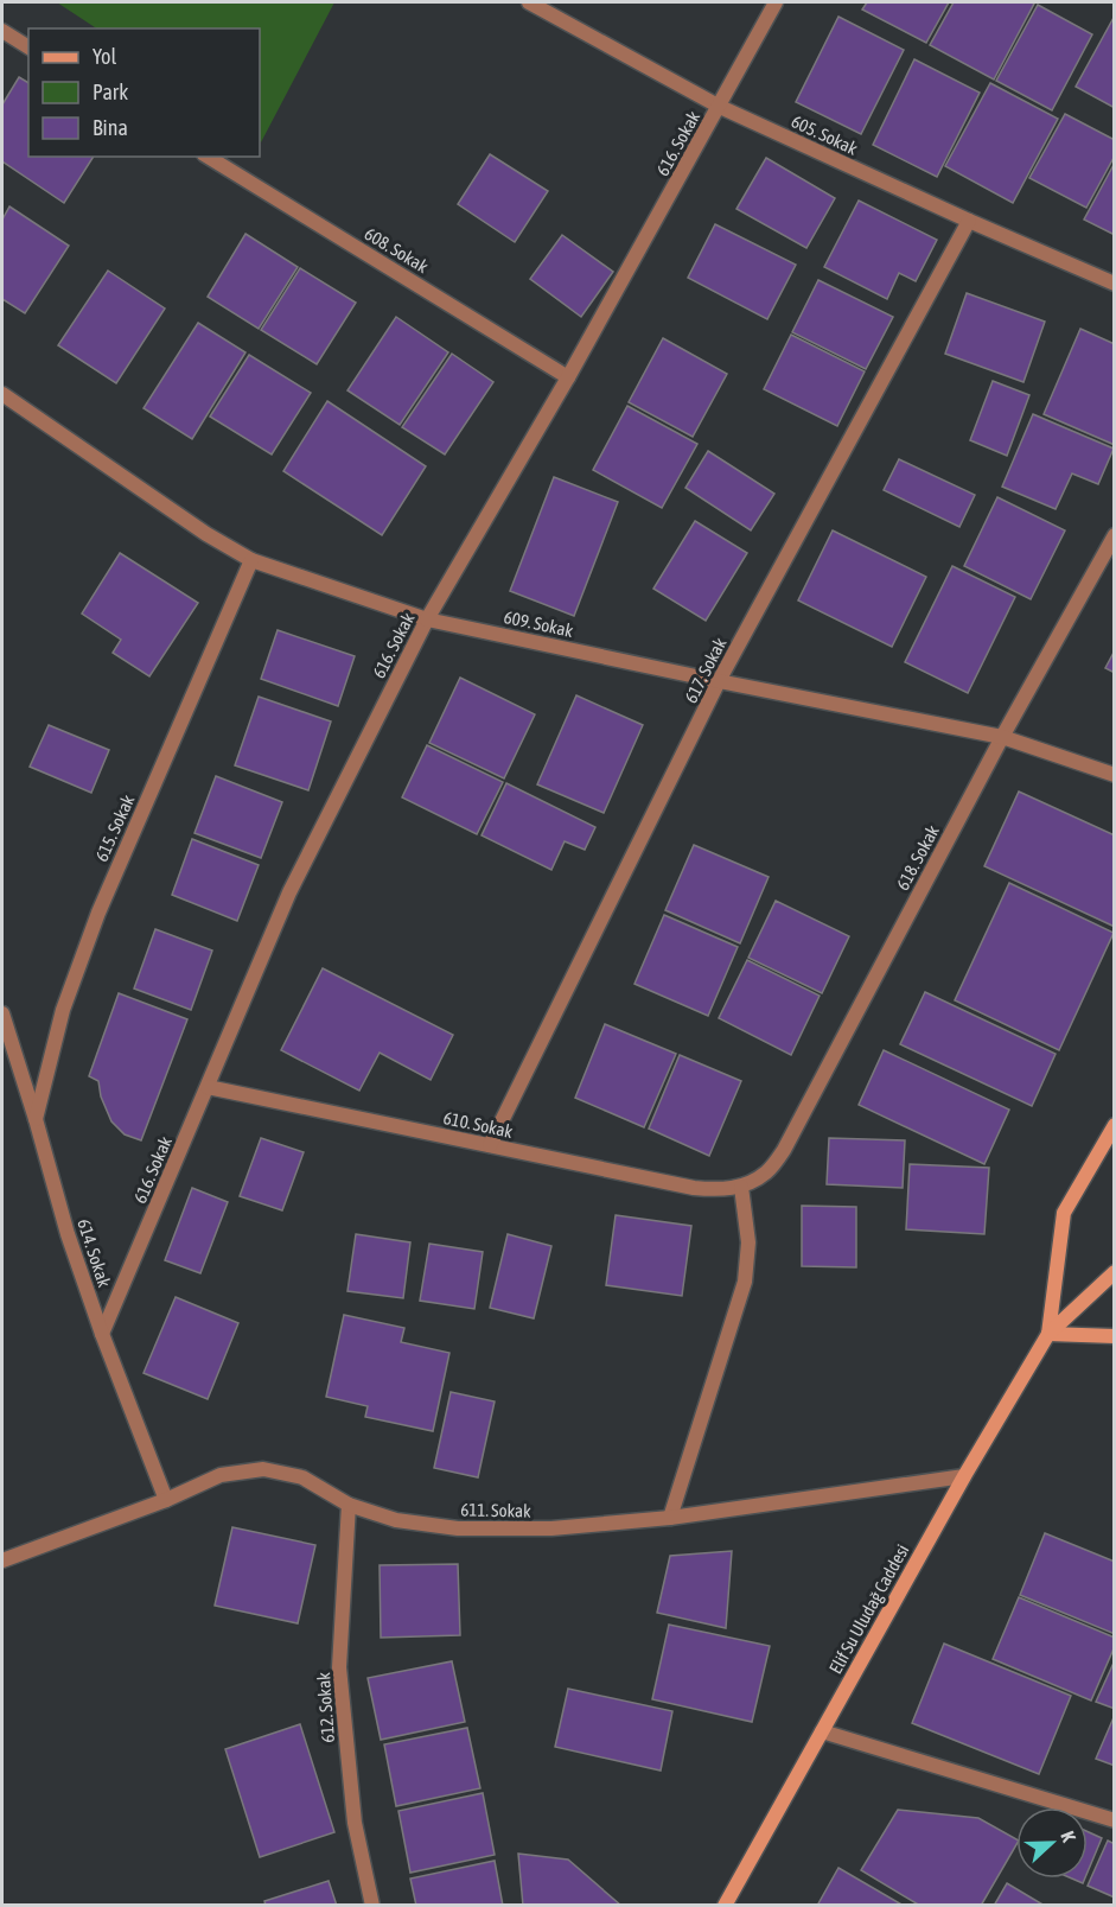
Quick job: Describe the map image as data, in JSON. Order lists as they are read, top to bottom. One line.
{"streets":{"main road":["Elif Su Uludağ Caddesi"],"street":["605. Sokak","616. Sokak","608. Sokak","609. Sokak","617. Sokak","615. Sokak","618. Sokak","610. Sokak","614. Sokak","611. Sokak","612. Sokak"]},"crossings":[["605. Sokak","616. Sokak"],["605. Sokak","617. Sokak"],["616. Sokak","608. Sokak"],["616. Sokak","609. Sokak"],["616. Sokak","610. Sokak"],["616. Sokak","614. Sokak"],["609. Sokak","617. Sokak"],["609. Sokak","615. Sokak"],["609. Sokak","618. Sokak"],["617. Sokak","610. Sokak"],["615. Sokak","614. Sokak"],["618. Sokak","610. Sokak"],["614. Sokak","611. Sokak"],["611. Sokak","Elif Su Uludağ Caddesi"],["611. Sokak","612. Sokak"]],"legend":["Yol","Park","Bina"],"north":"right"}
